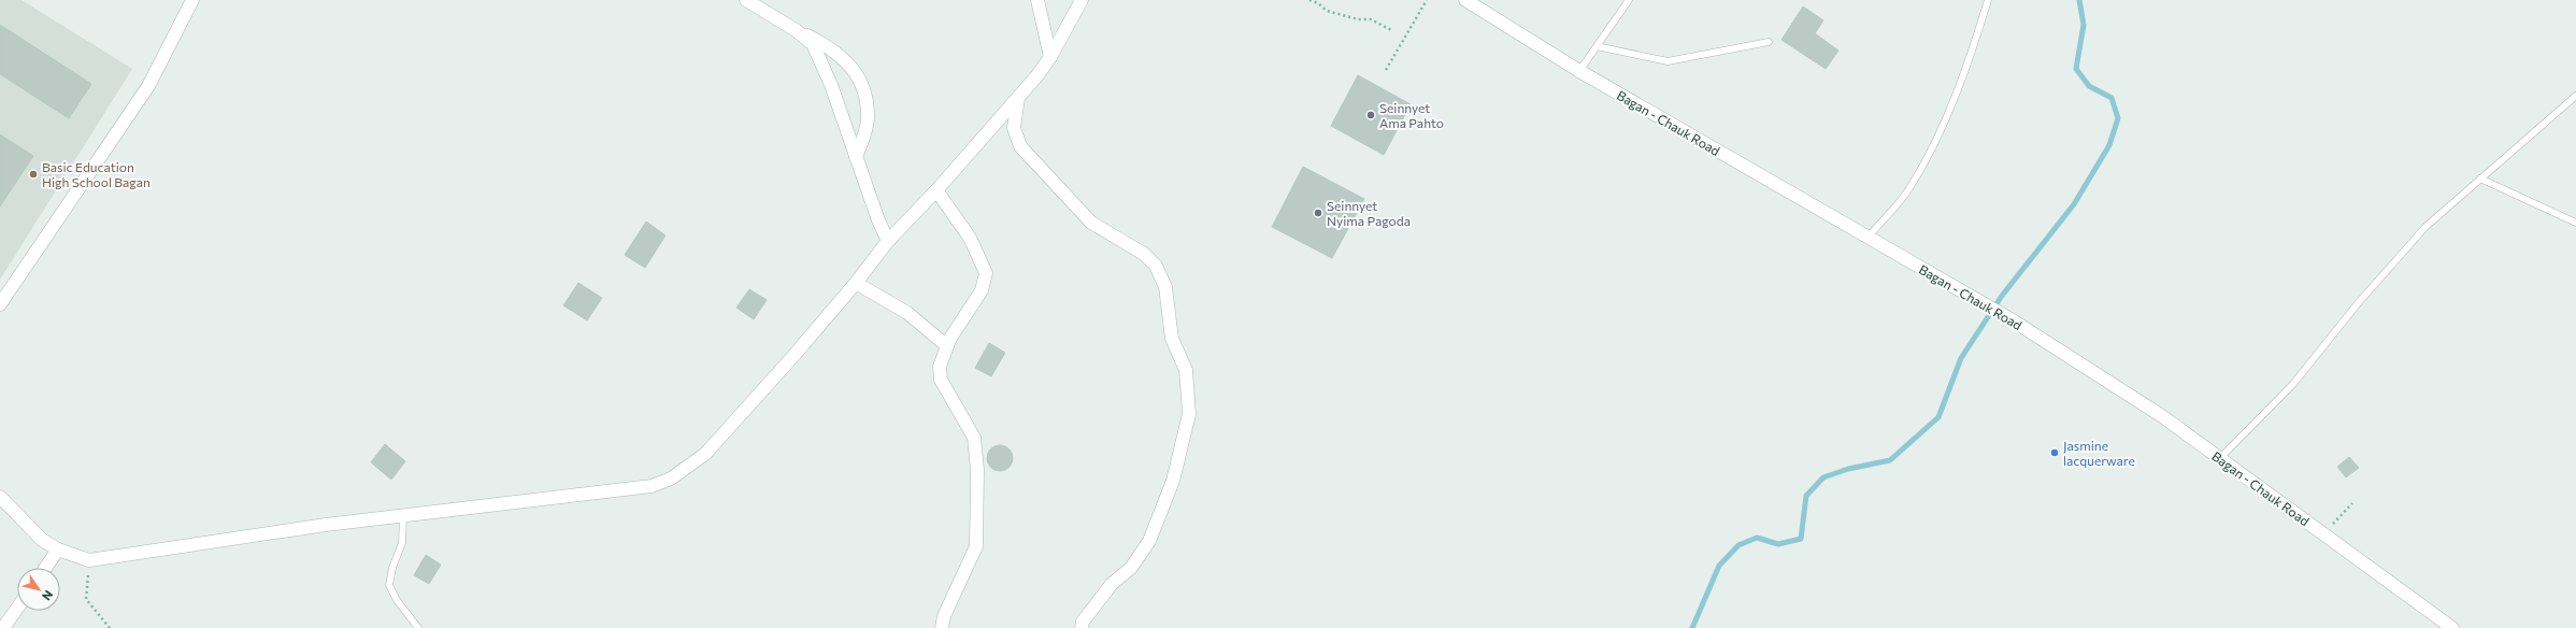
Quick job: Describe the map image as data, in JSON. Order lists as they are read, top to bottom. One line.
{"streets":{"street":["Bagan - Chauk Road"]},"places":["Seinnyet Ama Pahto","Basic Education High School Bagan","Seinnyet Nyima Pagoda","Jasmine lacquerware"],"north":"bottom right"}
